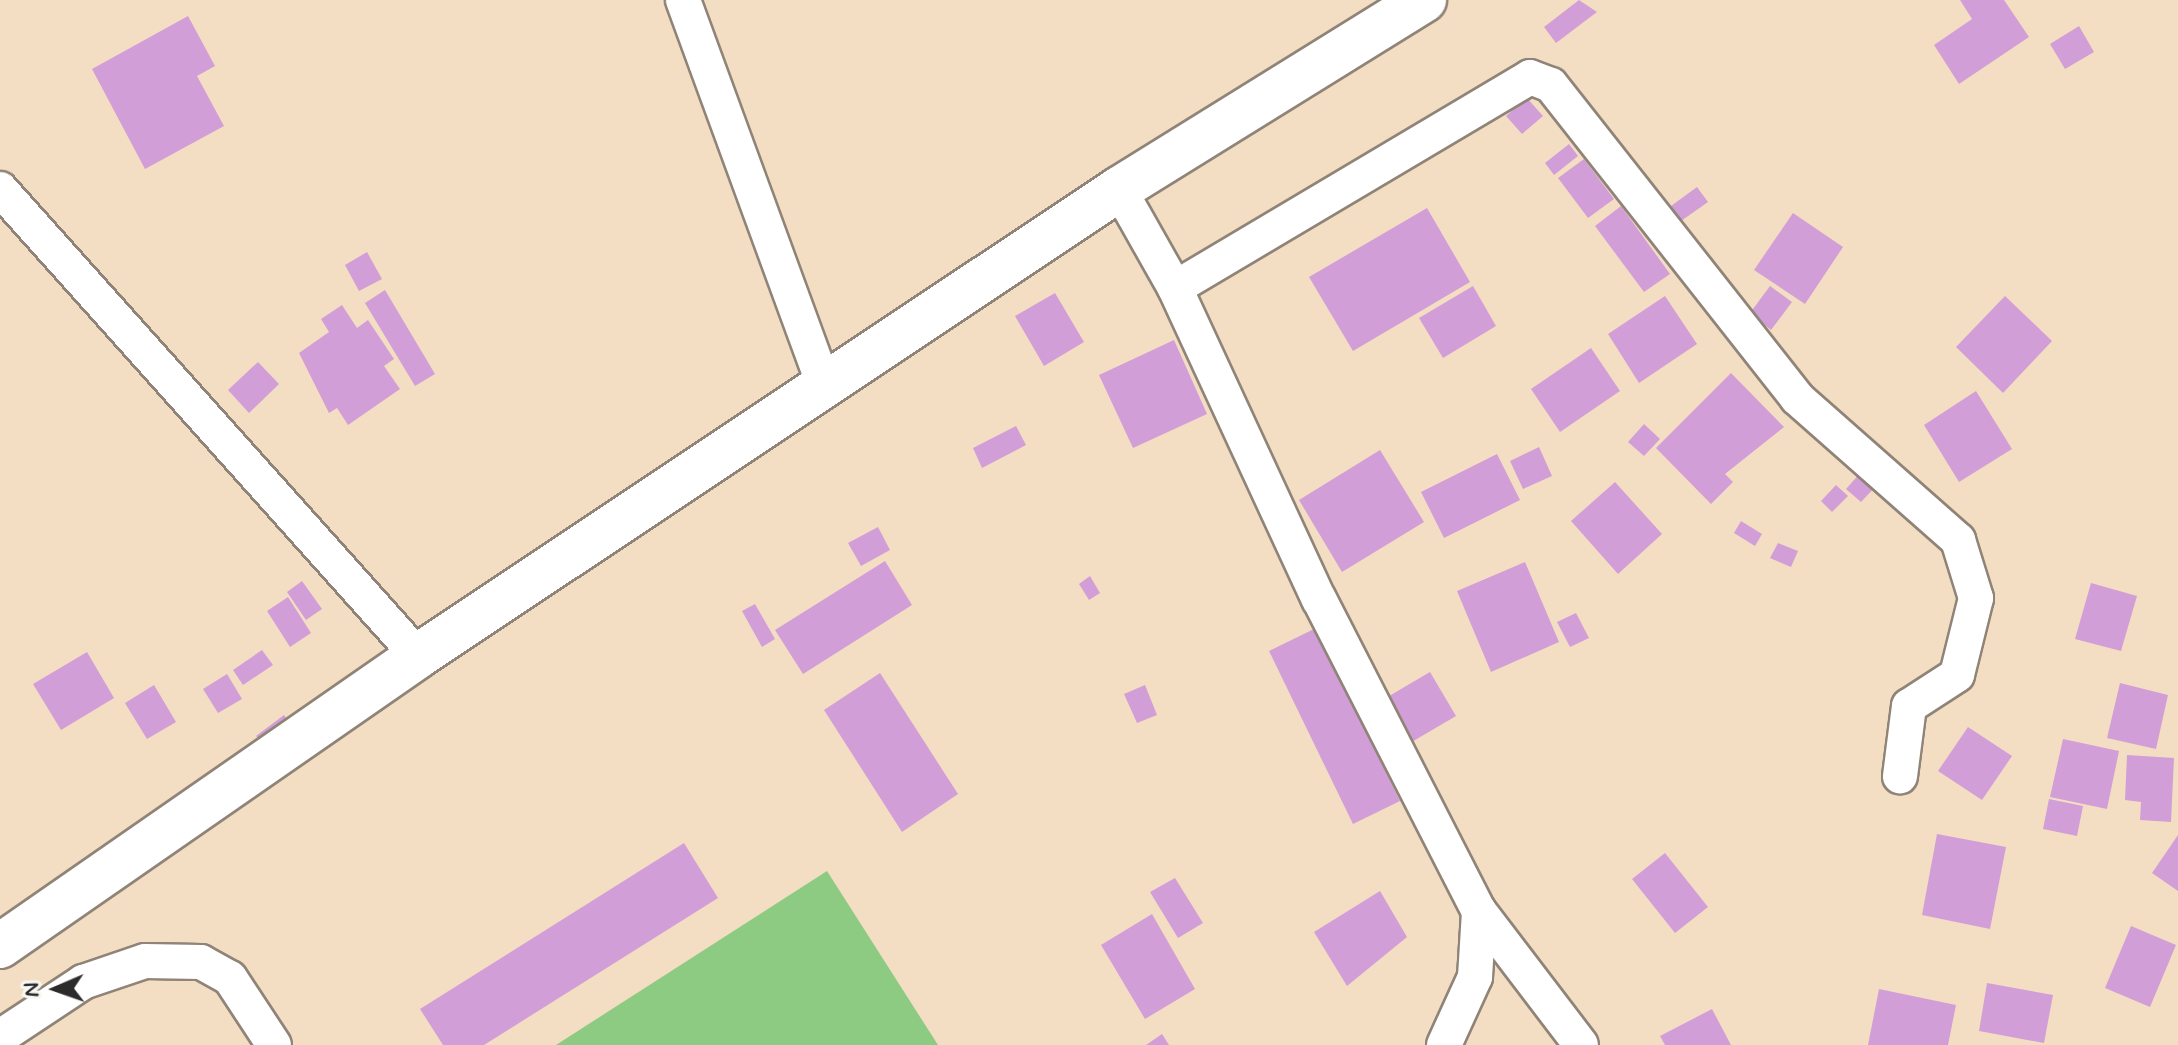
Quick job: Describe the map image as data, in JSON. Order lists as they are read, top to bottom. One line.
{"north":"left"}
